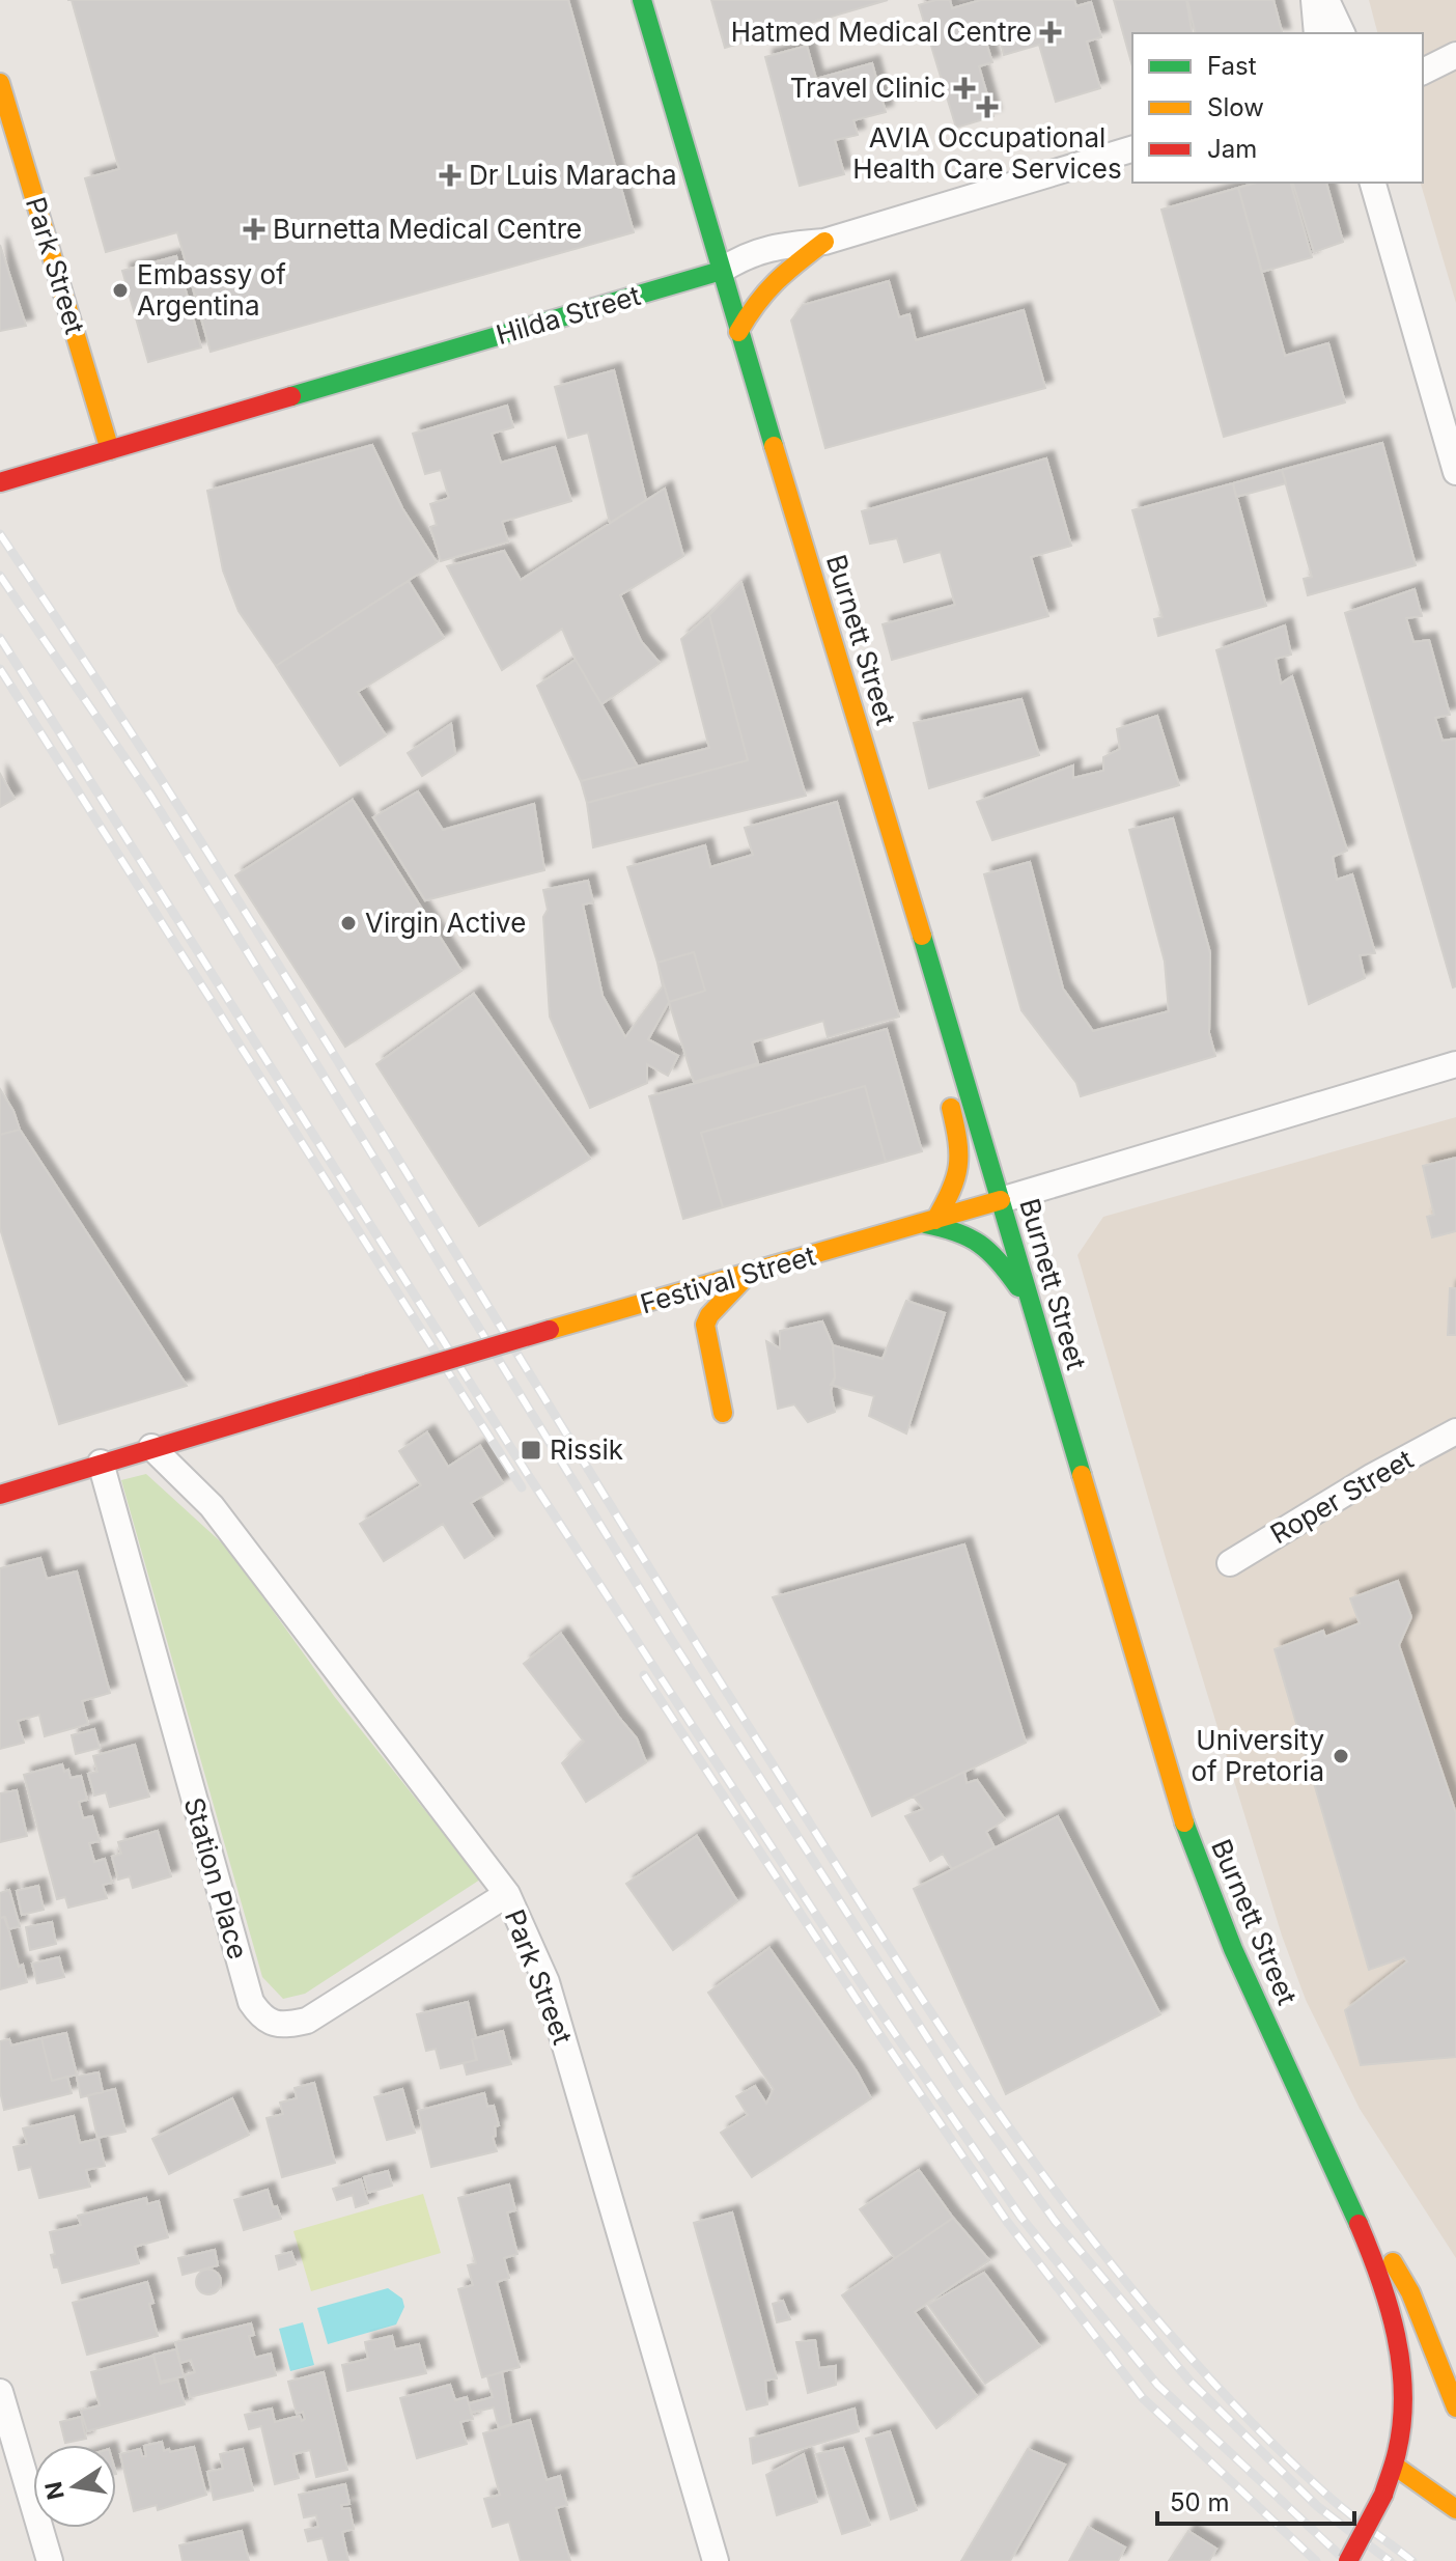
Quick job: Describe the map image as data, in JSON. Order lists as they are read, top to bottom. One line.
{"streets":{"street":["Park Street","Hilda Street","Burnett Street","Festival Street","Roper Street","Station Place"]},"crossings":[["Park Street","Hilda Street"],["Park Street","Festival Street"],["Park Street","Station Place"],["Hilda Street","Burnett Street"],["Burnett Street","Festival Street"],["Festival Street","Station Place"]],"places":{"health":["Hatmed Medical Centre","Travel Clinic","AVIA Occupational Health Care Services","Dr Luis Maracha","Burnetta Medical Centre"],"other":["Embassy of Argentina","Virgin Active","University of Pretoria"],"transit":["Rissik"]},"legend":["Fast","Slow","Jam"],"scale_bar":"50 m","north":"left"}
